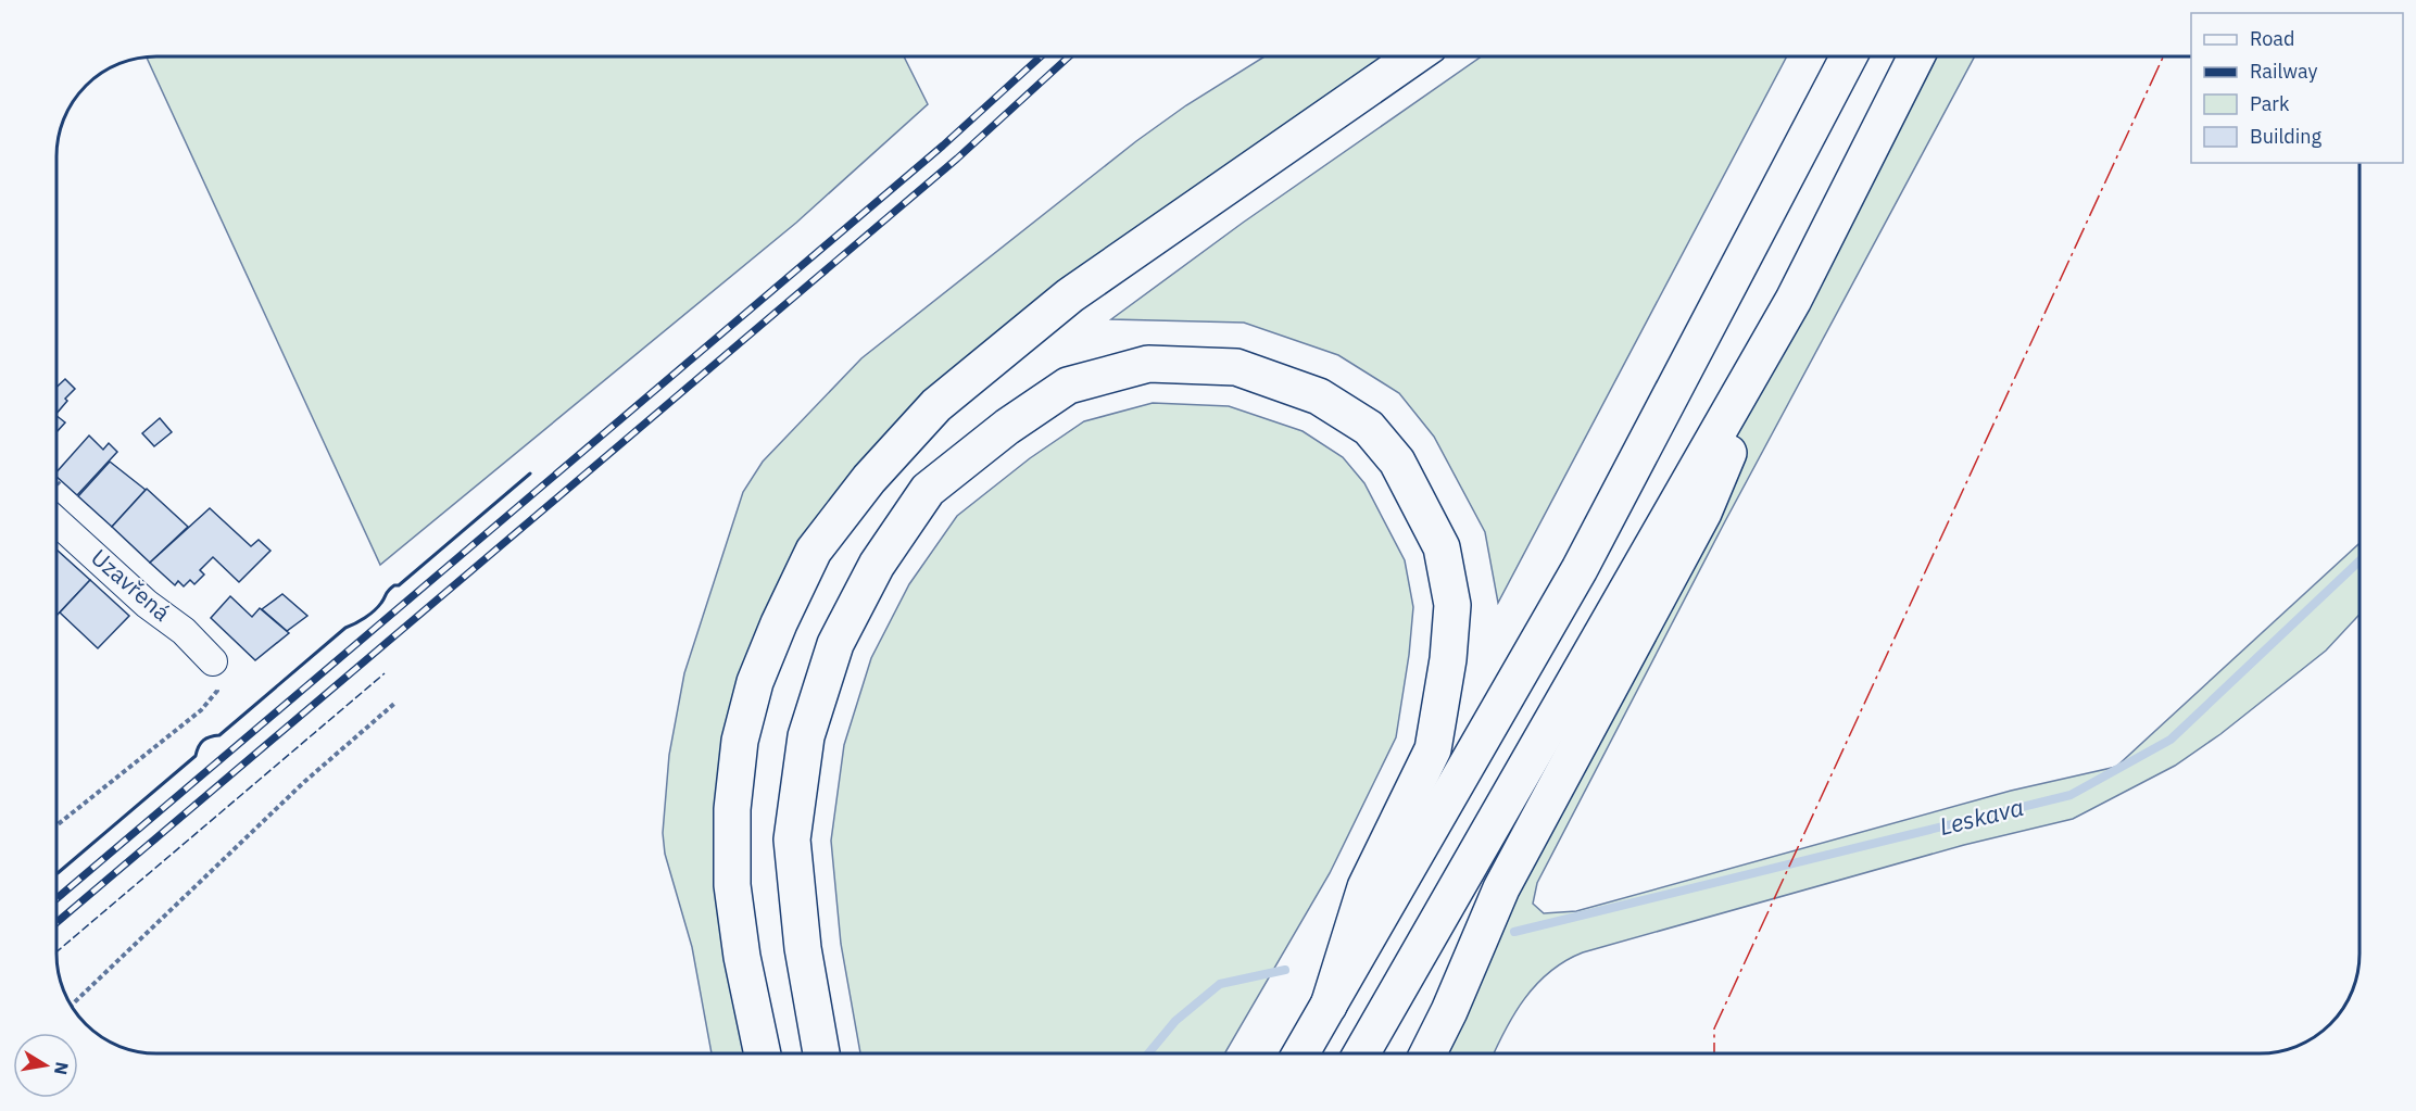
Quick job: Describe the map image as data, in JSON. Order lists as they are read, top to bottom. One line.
{"streets":{"street":["Uzavřená"]},"water":["Leskava"],"legend":["Road","Railway","Park","Building"],"north":"right"}
